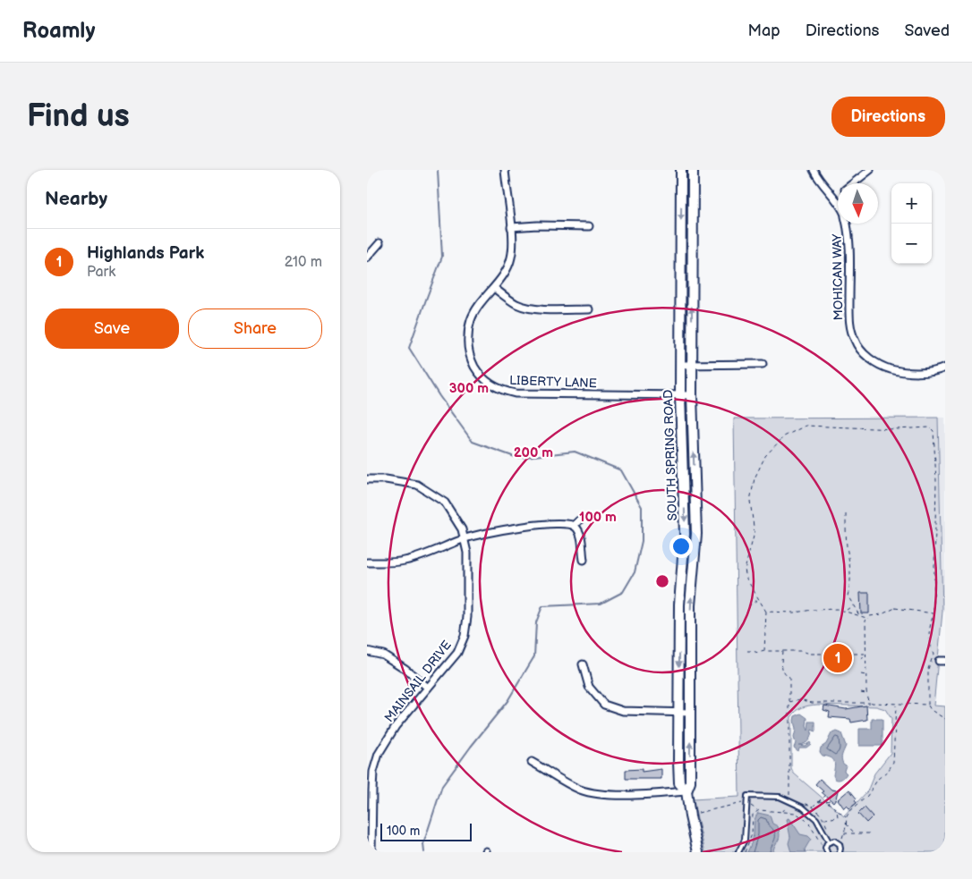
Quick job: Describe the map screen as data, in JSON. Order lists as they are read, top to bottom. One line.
{"streets":{"main road":["SOUTH SPRING ROAD"],"street":["MOHICAN WAY","LIBERTY LANE","MAINSAIL DRIVE"]},"crossings":[["LIBERTY LANE","SOUTH SPRING ROAD"]],"scale_bar":"100 m","north":"bottom","page":{"header":"Roamly","nav":["Map","Directions","Saved"],"buttons":["Directions",["Save","Share"]],"title":"Find us","heading":"Nearby","map_buttons":["+","−"],"list":[{"mark":"1","name":"Highlands Park","note":"Park","value":"210 m"}],"pins":"1","scale":"100 m"},"rings":["300 m","200 m","100 m"]}
